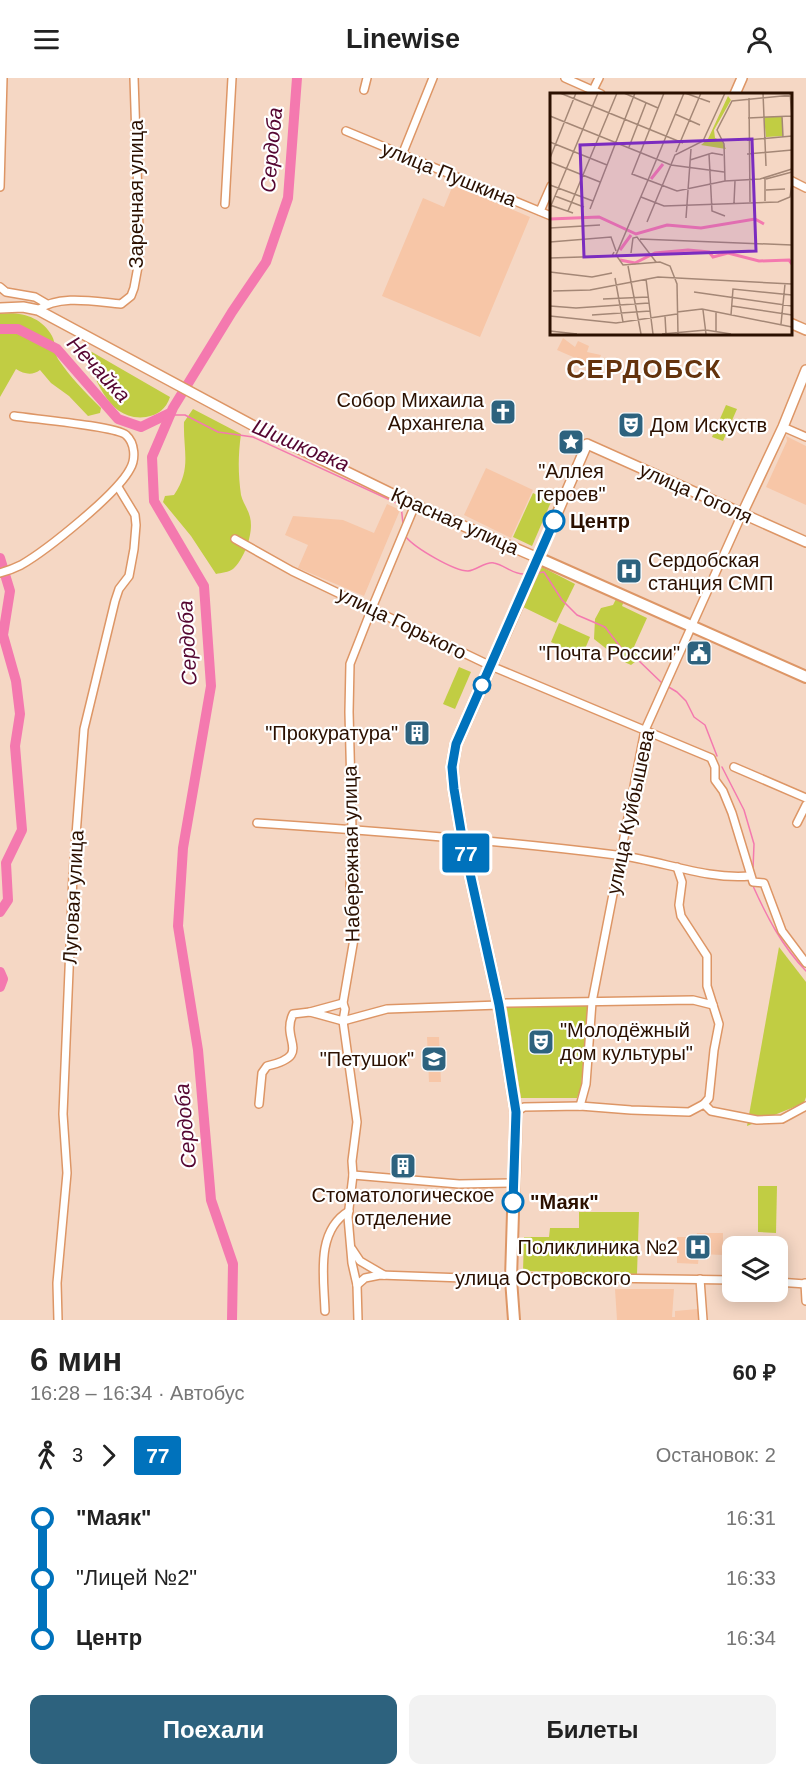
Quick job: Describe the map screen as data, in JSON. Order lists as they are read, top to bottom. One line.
{"streets":{"main road":["Красная улица"],"street":["улица Пушкина","Заречная улица","улица Гоголя","улица Горького","улица Куйбышева","Набережная улица","Луговая улица","улица Островского"]},"crossings":[["улица Гоголя","Красная улица"],["улица Гоголя","улица Куйбышева"],["Красная улица","улица Куйбышева"],["Красная улица","Набережная улица"],["улица Горького","улица Куйбышева"],["улица Горького","Набережная улица"],["Набережная улица","улица Островского"]],"districts":["СЕРДОБСК"],"water":["Сердоба","Нечайка","Шишковка"],"places":{"church":["Собор Михаила Архангела"],"theatre":["Дом Искуств","\"Молодёжный дом культуры\""],"place":["\"Аллея героев\""],"other":["Центр","\"Маяк\""],"hospital":["Сердобская станция СМП","Поликлиника №2"],"public building":["\"Почта России\""],"building":["\"Прокуратура\"","Стоматологическое отделение"],"school or university":["\"Петушок\""]},"lines":["bus line 77"],"page":{"header":"Linewise","on_map":"77","heading":["6 мин","16:28 – 16:34 · Автобус","60 ₽"],"legs":["3","77","Остановок: 2"],"list":[{"name":"\"Маяк\"","value":"16:31"},{"name":"\"Лицей №2\"","value":"16:33"},{"name":"Центр","value":"16:34"}],"buttons":["Поехали","Билеты"]}}
